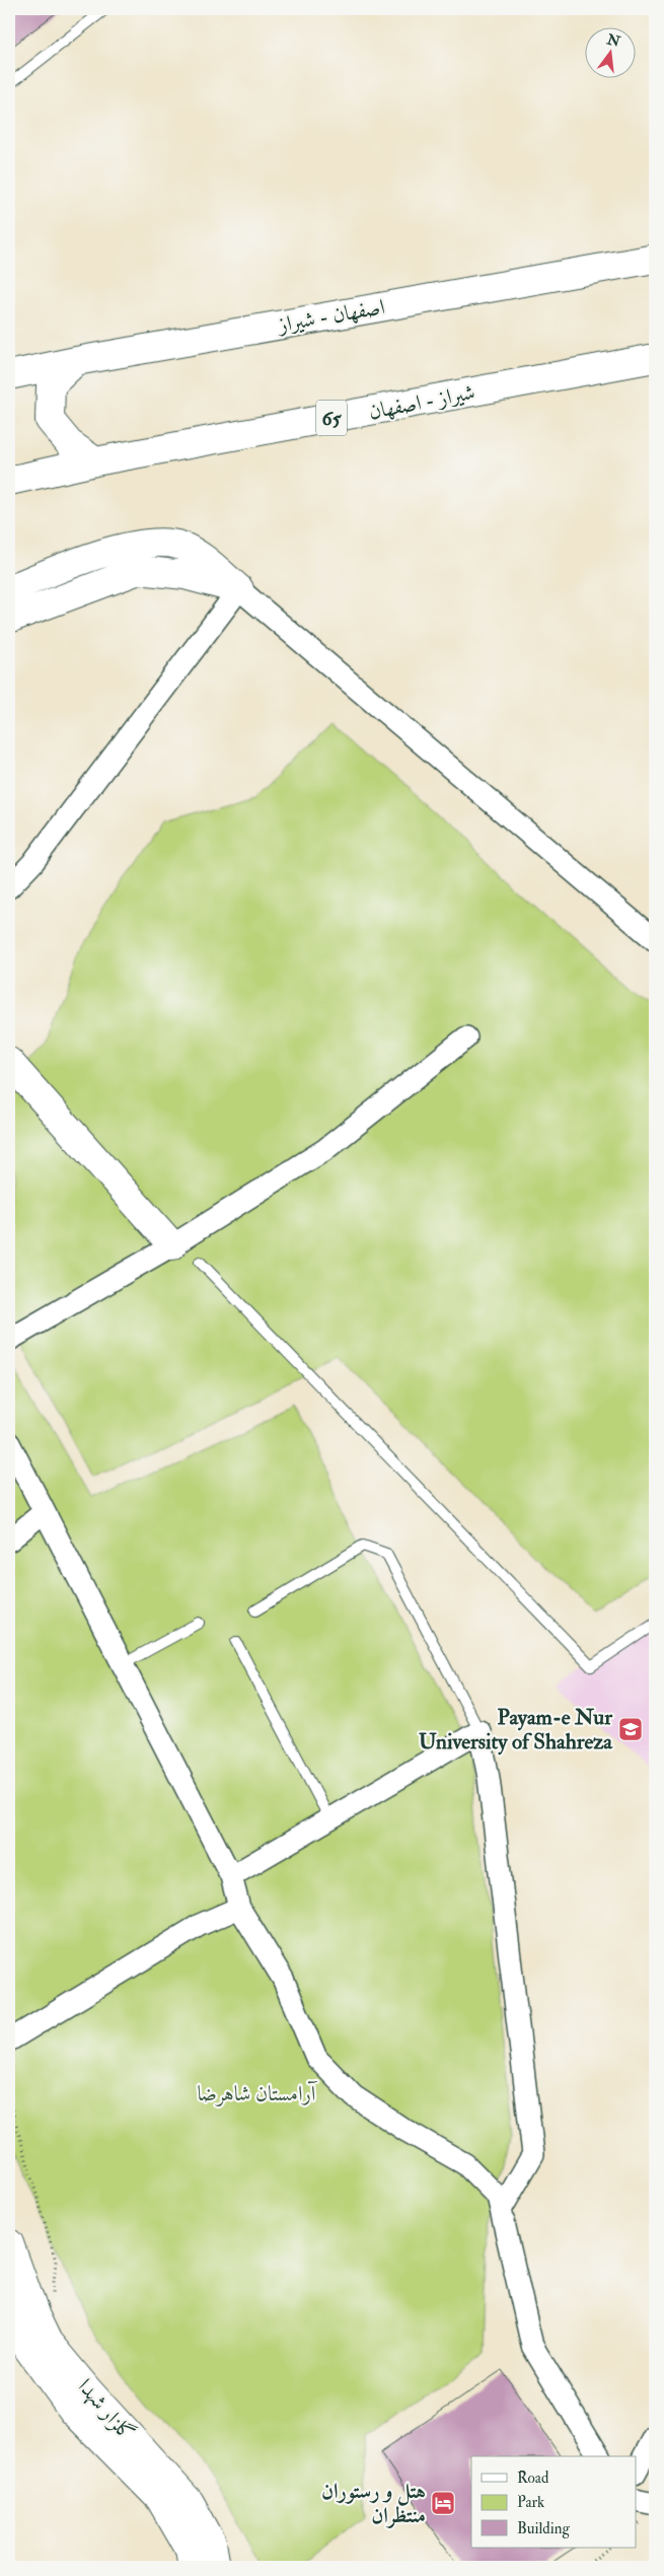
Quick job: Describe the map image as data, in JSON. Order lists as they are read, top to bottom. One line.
{"streets":{"main road":["اصفهان - شیراز","شیراز - اصفهان","65","گلزار شهدا"]},"parks":["آرامستان شاهرضا"],"places":{"school or university":["Payam-e Nur University of Shahreza"],"hotel":["هتل و رستوران منتظران"]},"legend":["Road","Park","Building"],"north":"top"}
